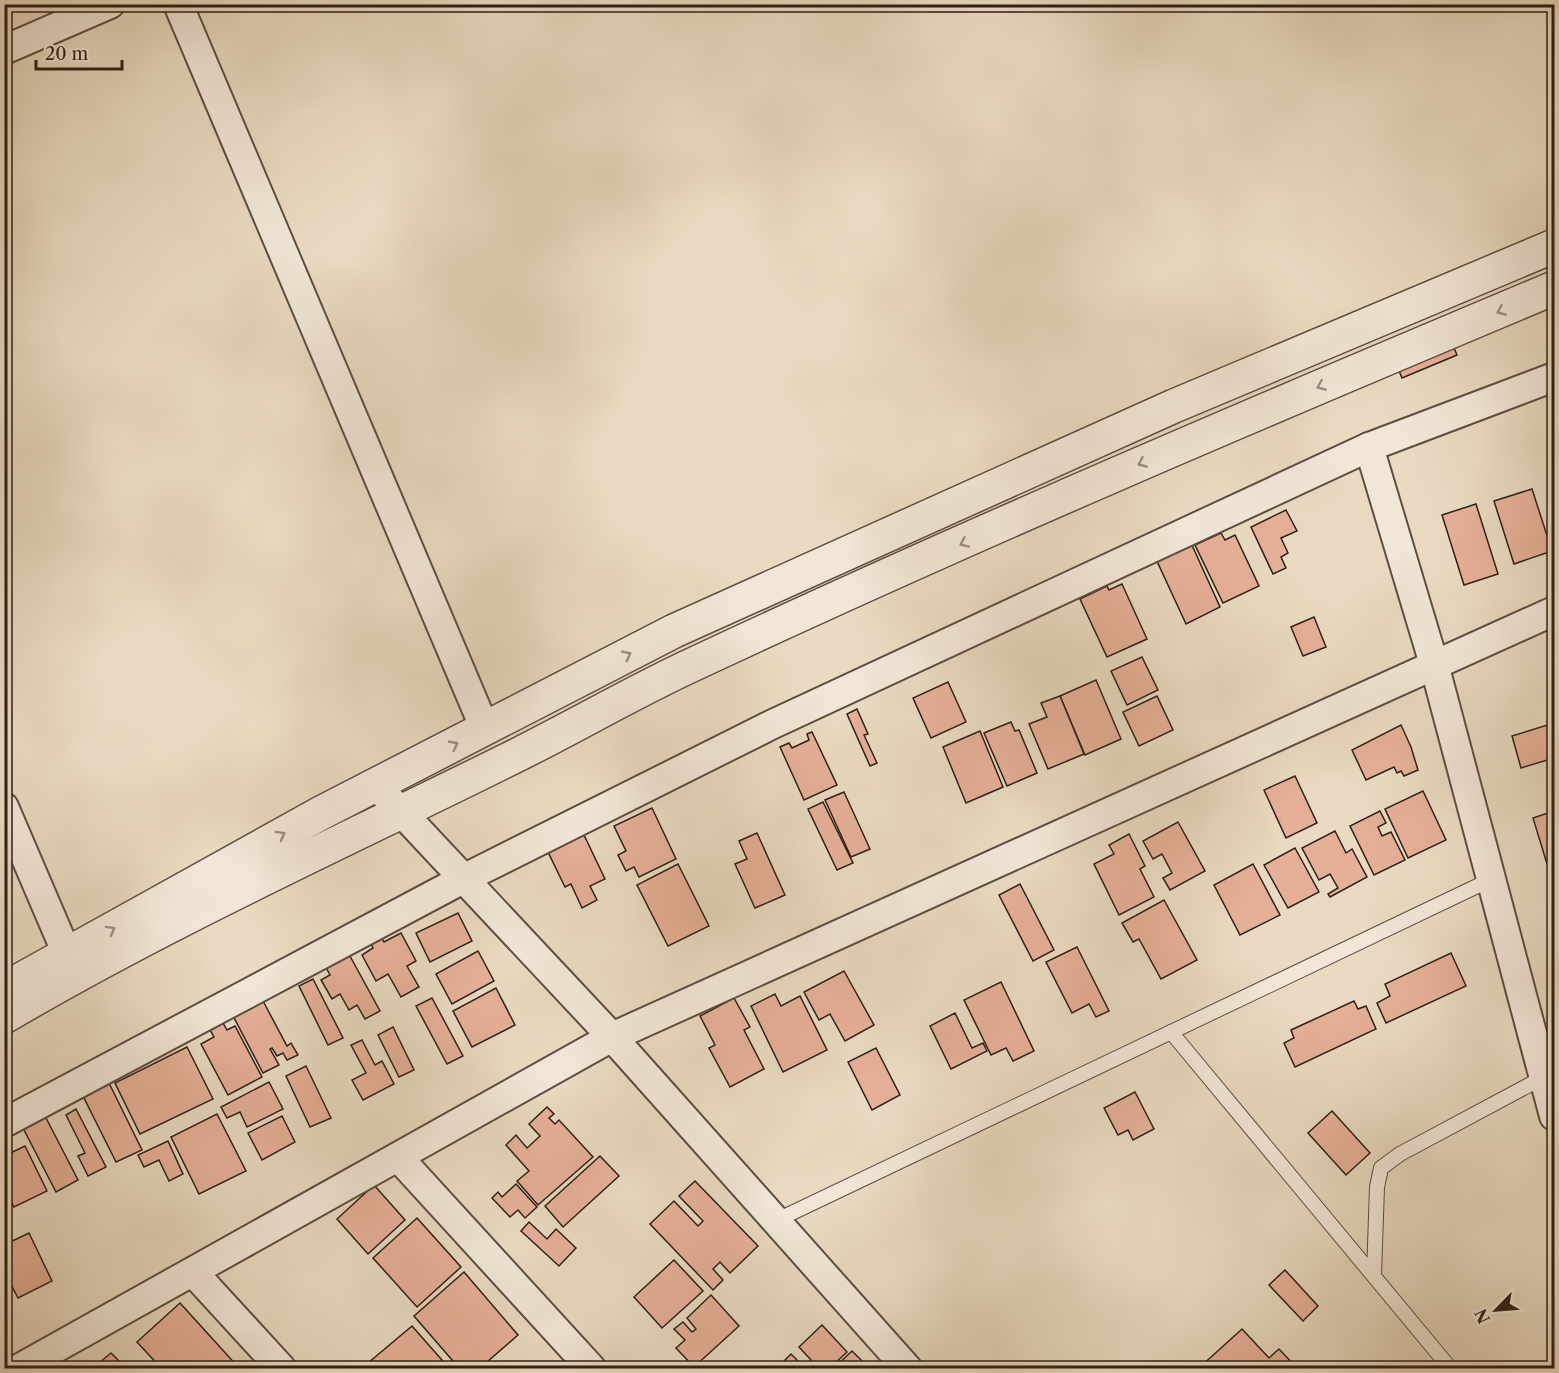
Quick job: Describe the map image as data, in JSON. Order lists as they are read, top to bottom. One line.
{"scale_bar":"20 m","north":"bottom left"}
